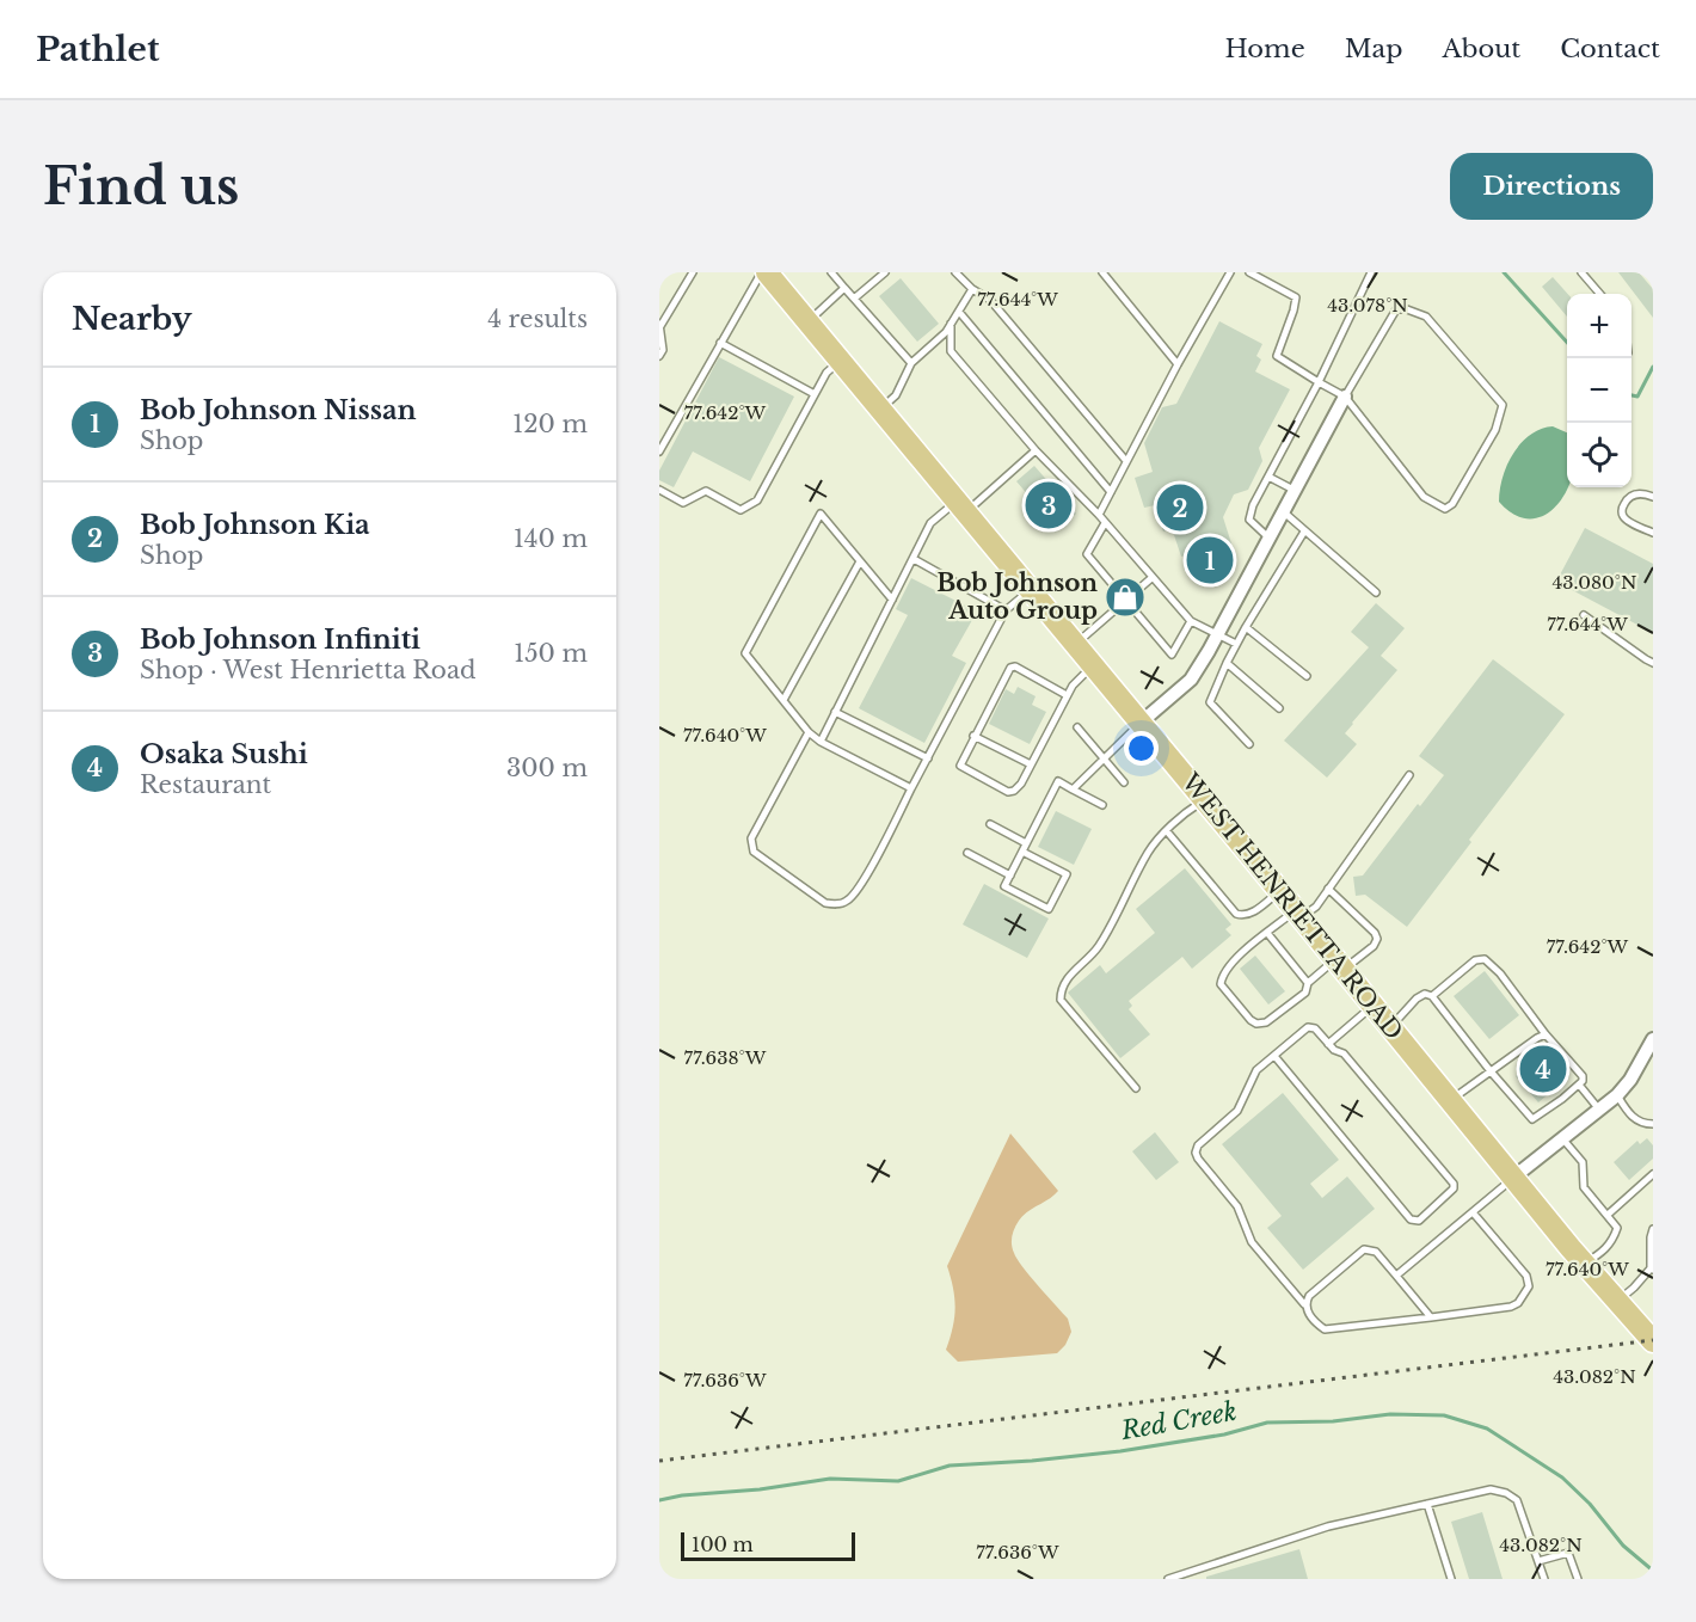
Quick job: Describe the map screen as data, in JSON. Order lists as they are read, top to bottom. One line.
{"streets":{"main road":["WEST HENRIETTA ROAD"]},"water":["Red Creek"],"places":{"shop":["Bob Johnson Auto Group"]},"scale_bar":"100 m","page":{"header":"Pathlet","nav":["Home","Map","About","Contact"],"buttons":"Directions","title":"Find us","heading":["Nearby","4 results"],"map_buttons":["+","−"],"list":[{"mark":"1","name":"Bob Johnson Nissan","note":"Shop","value":"120 m"},{"mark":"2","name":"Bob Johnson Kia","note":"Shop","value":"140 m"},{"mark":"3","name":"Bob Johnson Infiniti","note":"Shop · West Henrietta Road","value":"150 m"},{"mark":"4","name":"Osaka Sushi","note":"Restaurant","value":"300 m"}],"pins":["3","2","1","4"],"scale":"100 m"},"coordinates":["77.644°W","43.078°N","77.642°W","43.080°N","77.640°W","77.638°W","43.082°N","77.636°W"]}
